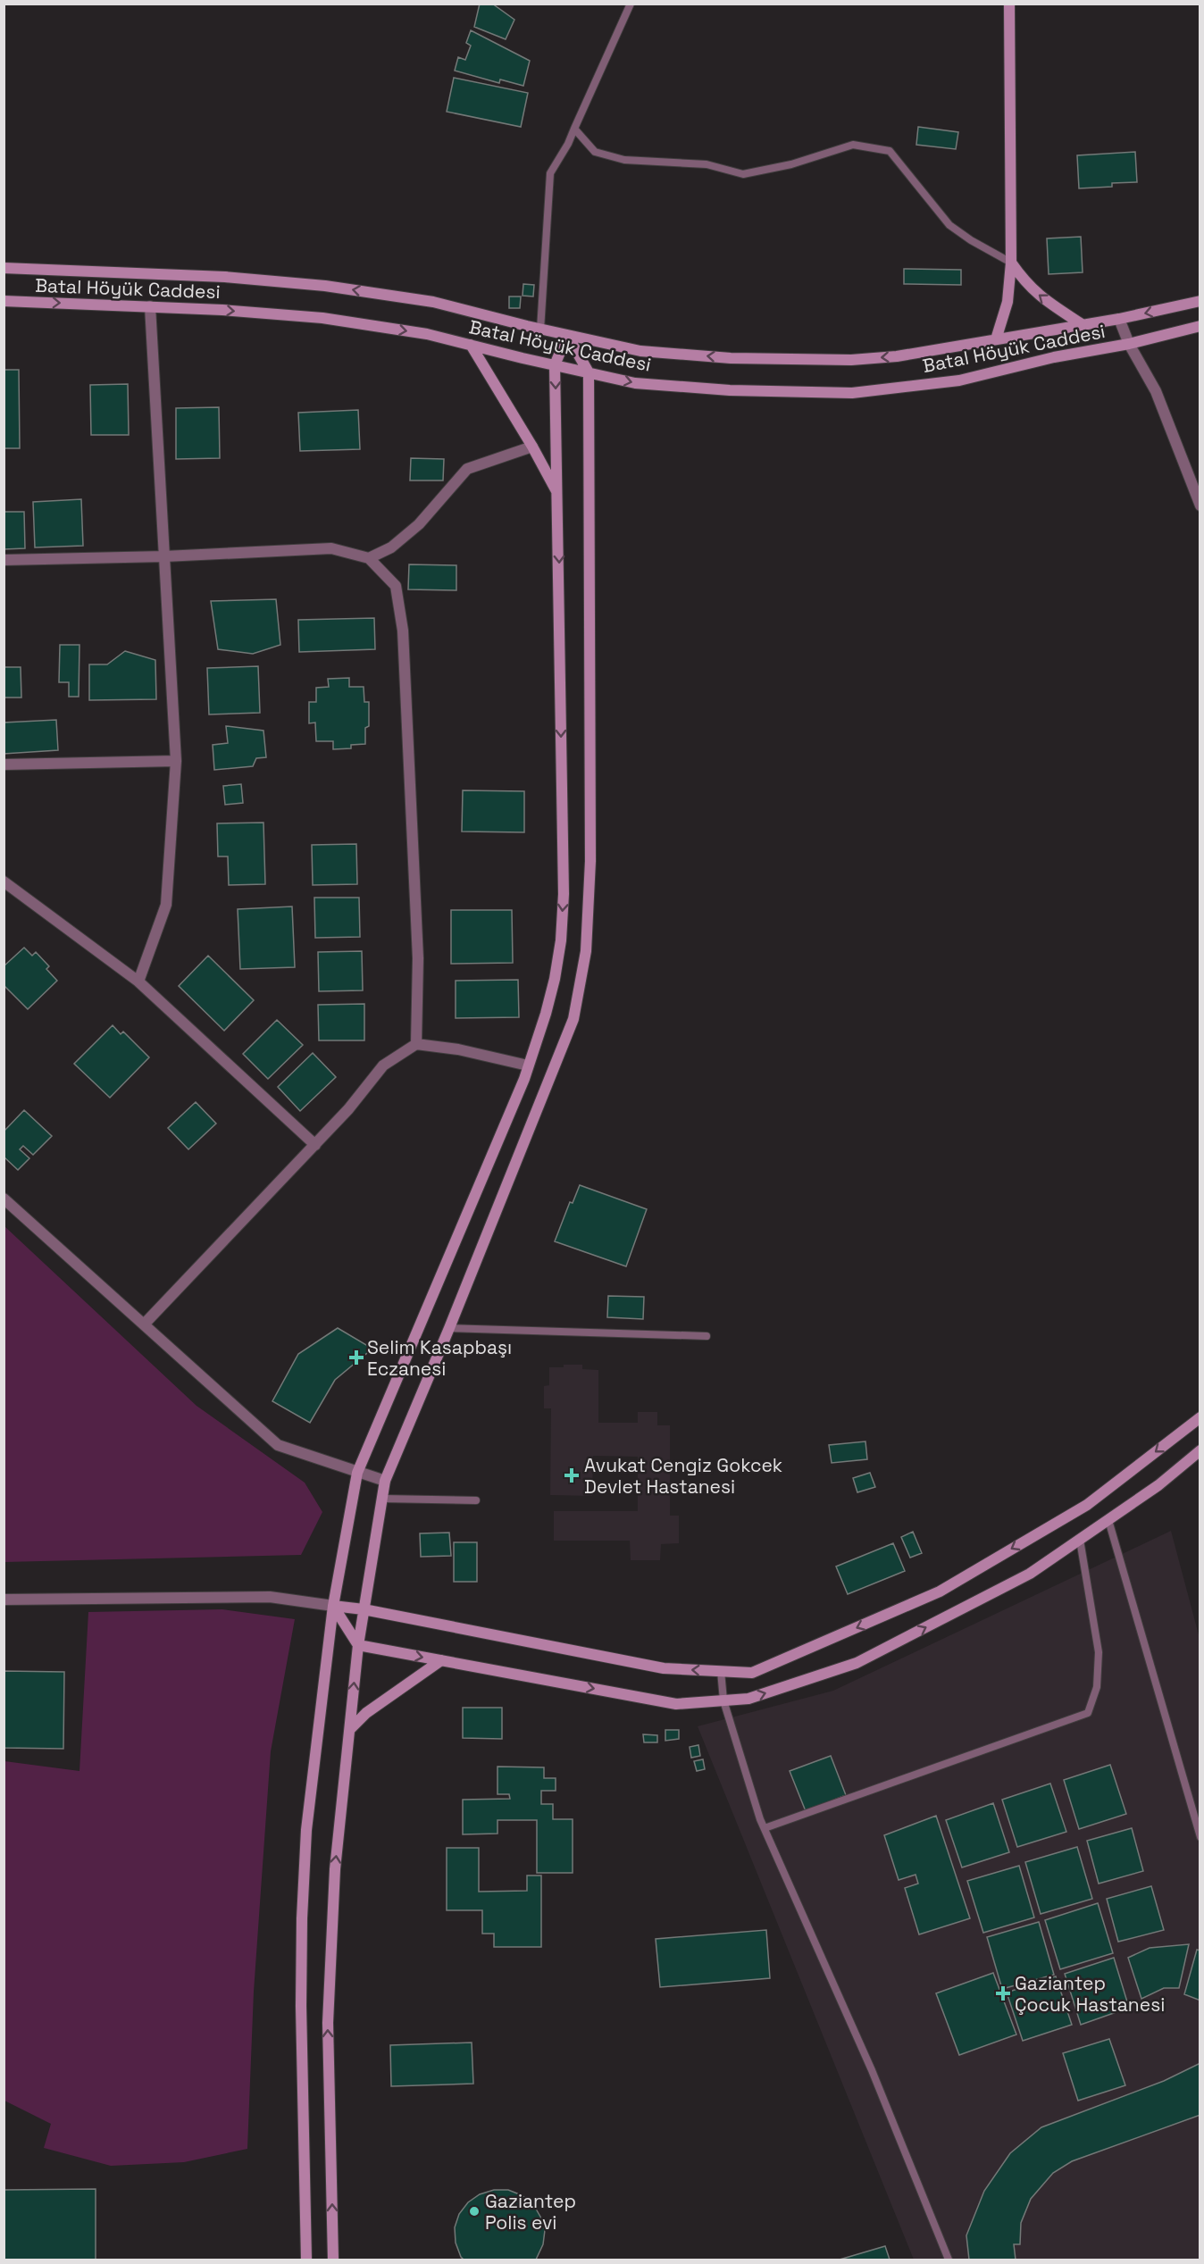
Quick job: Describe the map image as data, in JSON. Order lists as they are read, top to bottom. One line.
{"streets":{"street":["Batal Höyük Caddesi"]},"places":{"health":["Selim Kasapbaşı Eczanesi","Avukat Cengiz Gokcek Devlet Hastanesi","Gaziantep Çocuk Hastanesi"],"other":["Gaziantep Polis evi"]}}
